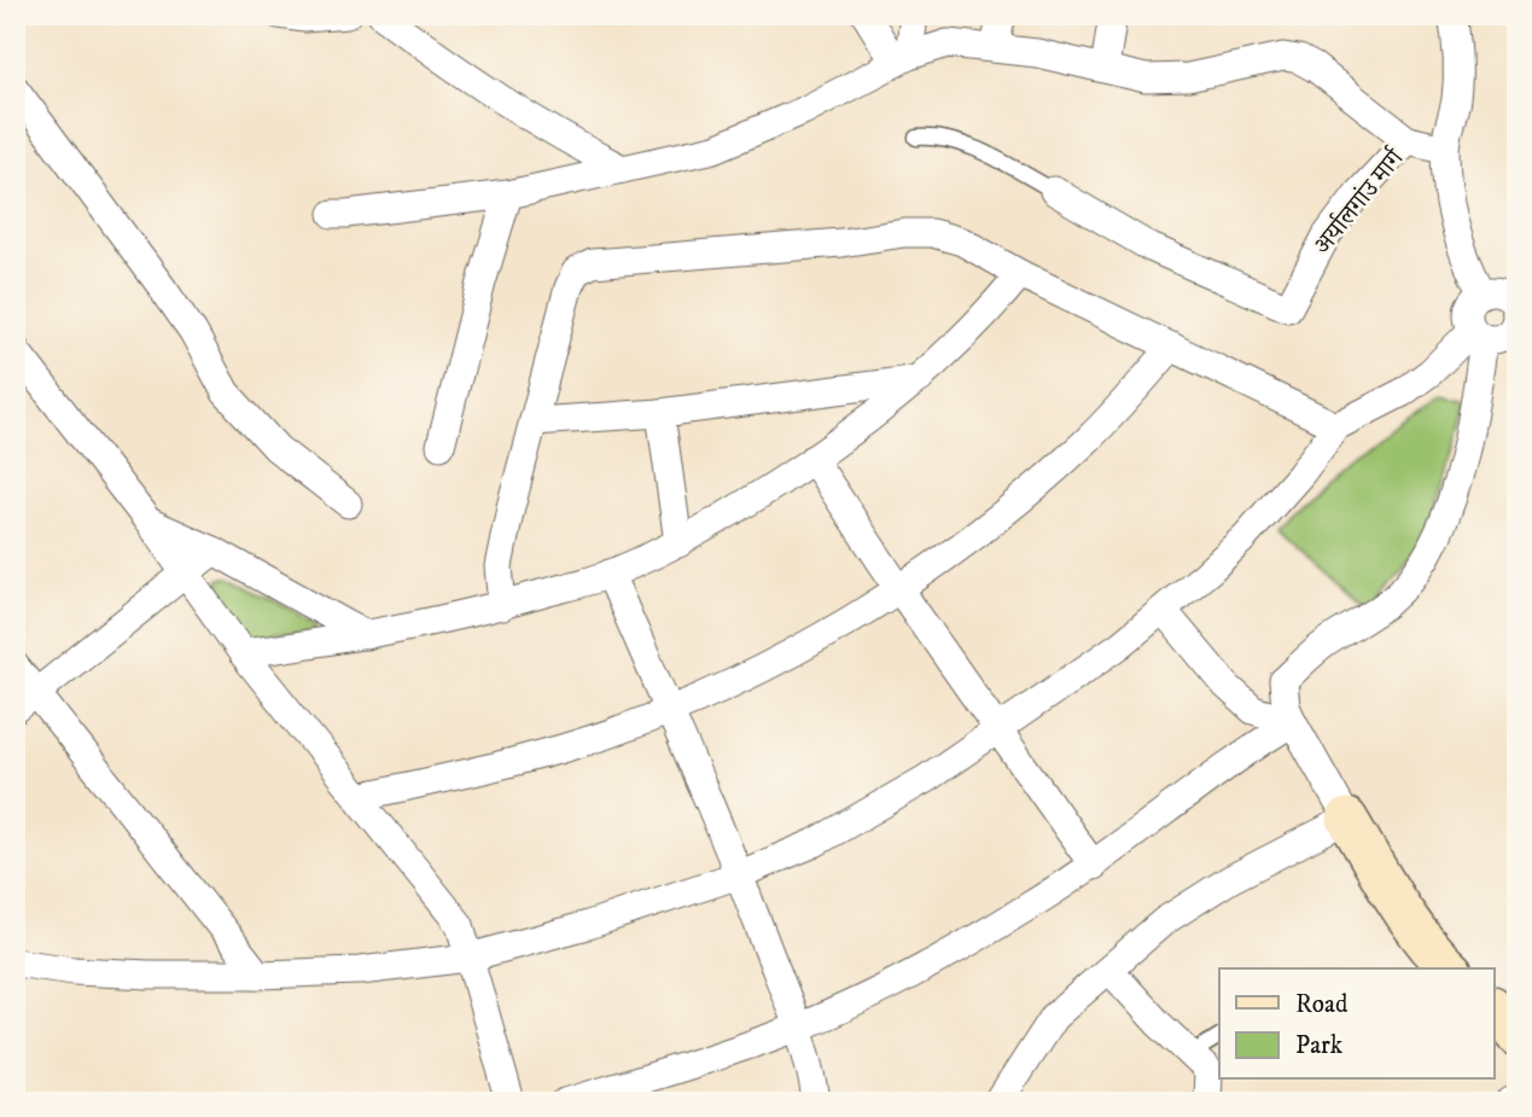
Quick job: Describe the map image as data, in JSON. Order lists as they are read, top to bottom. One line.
{"streets":{"street":["अर्यालगांउ मार्ग"]},"legend":["Road","Park"]}
